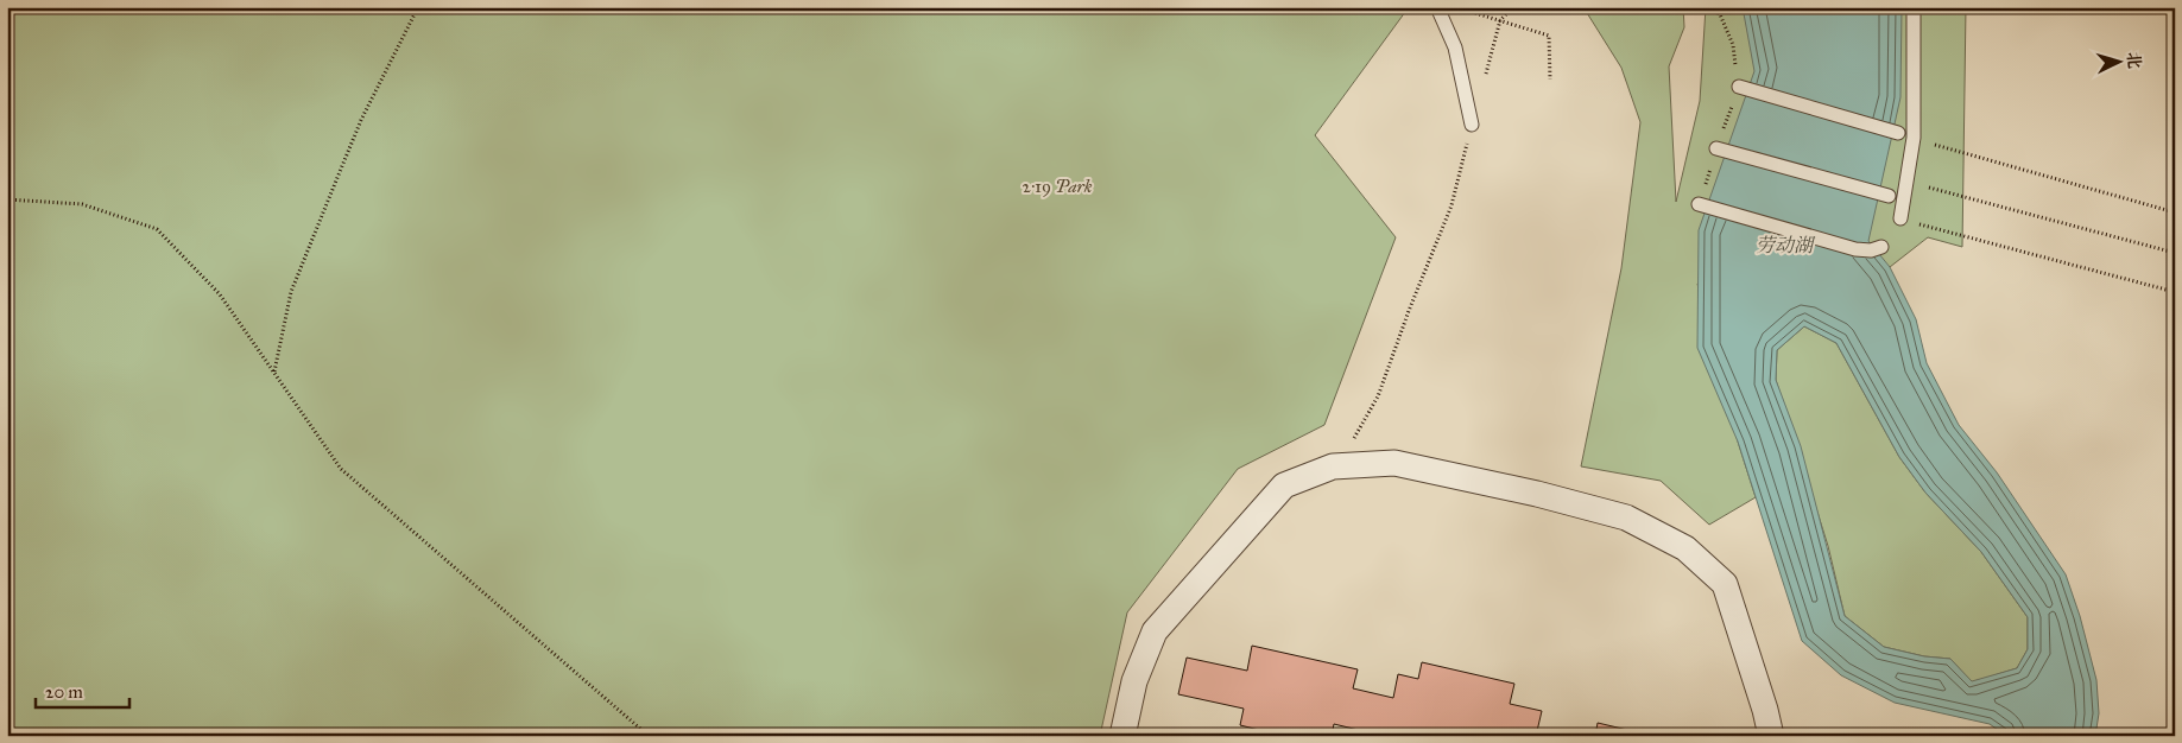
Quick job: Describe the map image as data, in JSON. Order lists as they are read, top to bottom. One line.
{"water":["劳动湖"],"parks":["2·19 Park"],"scale_bar":"20 m","north":"right"}
